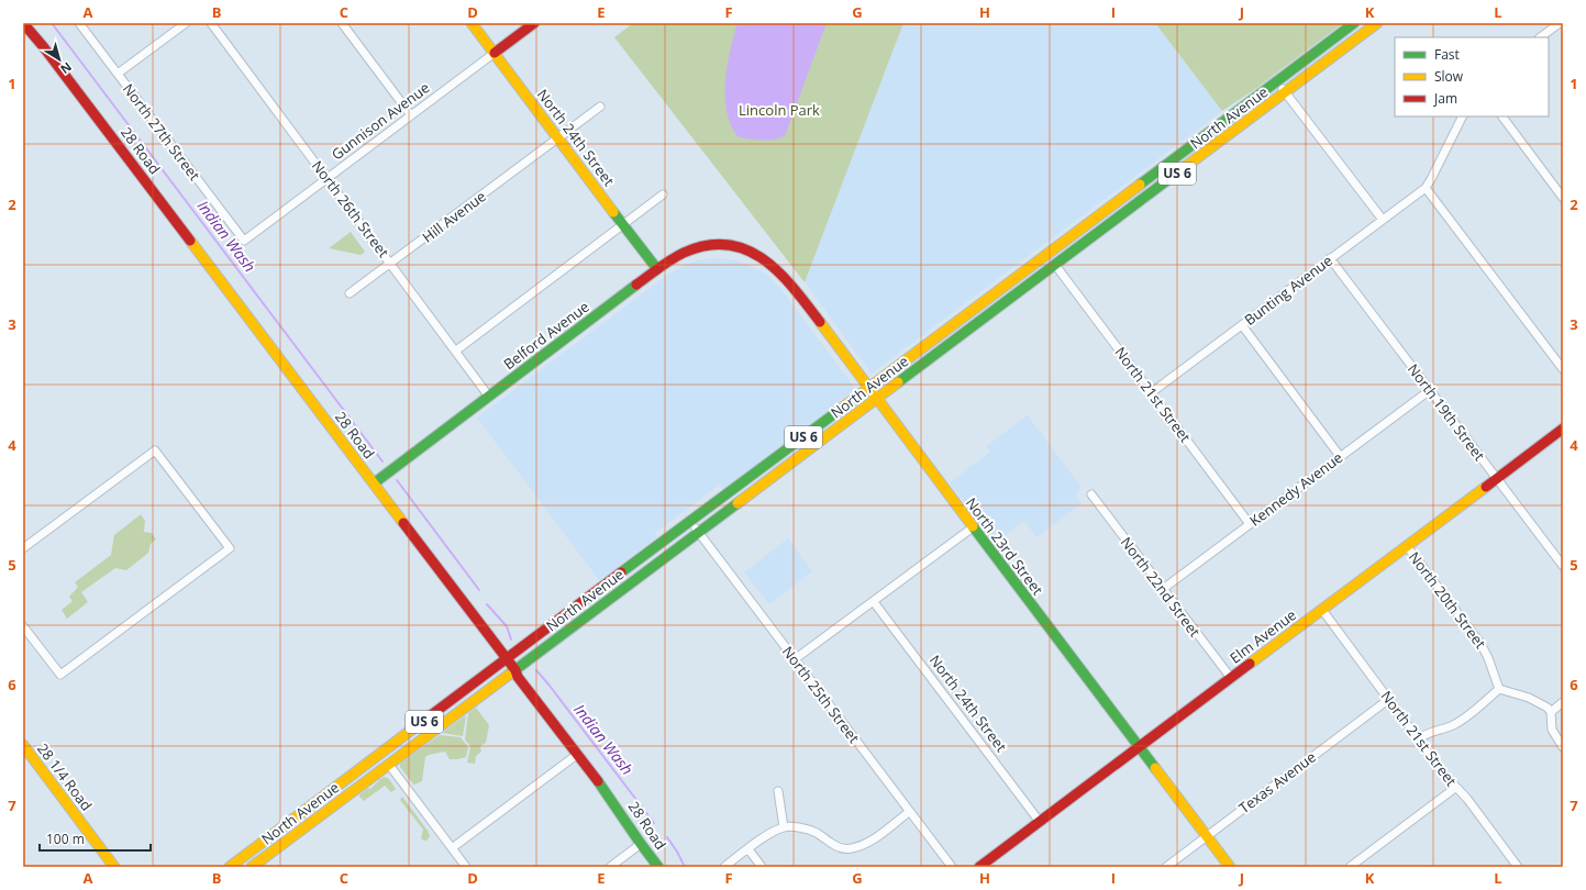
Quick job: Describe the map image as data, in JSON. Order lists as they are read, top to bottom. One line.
{"streets":{"main road":["North Avenue","Gunnison Avenue","North 24th Street","28 Road","US 6","Belford Avenue","North 23rd Street","Elm Avenue","28 1/4 Road"],"street":["North 27th Street","North 26th Street","Hill Avenue","Bunting Avenue","North 21st Street","North 19th Street","Kennedy Avenue","North 22nd Street","North 20th Street","North 25th Street","Texas Avenue"]},"crossings":[["North Avenue","28 Road"],["North Avenue","North 21st Street"],["North Avenue","North 23rd Street"],["North Avenue","North 25th Street"],["Gunnison Avenue","North 27th Street"],["Gunnison Avenue","North 24th Street"],["Gunnison Avenue","North 26th Street"],["North 24th Street","Hill Avenue"],["North 24th Street","Belford Avenue"],["North 24th Street","Elm Avenue"],["28 Road","Belford Avenue"],["North 26th Street","Hill Avenue"],["North 26th Street","Belford Avenue"],["Bunting Avenue","North 21st Street"],["Bunting Avenue","North 19th Street"],["Belford Avenue","North 23rd Street"],["North 21st Street","Kennedy Avenue"],["North 21st Street","Elm Avenue"],["North 21st Street","Texas Avenue"],["North 19th Street","Kennedy Avenue"],["North 19th Street","Elm Avenue"],["Kennedy Avenue","North 22nd Street"],["North 23rd Street","Elm Avenue"],["North 23rd Street","Texas Avenue"],["North 22nd Street","Elm Avenue"],["North 20th Street","Elm Avenue"]],"water":["Indian Wash"],"parks":["Lincoln Park"],"legend":["Fast","Slow","Jam"],"scale_bar":"100 m","north":"bottom right","grid":{"columns":["A","B","C","D","E","F","G","H","I","J","K","L"],"rows":["1","2","3","4","5","6","7"]}}
